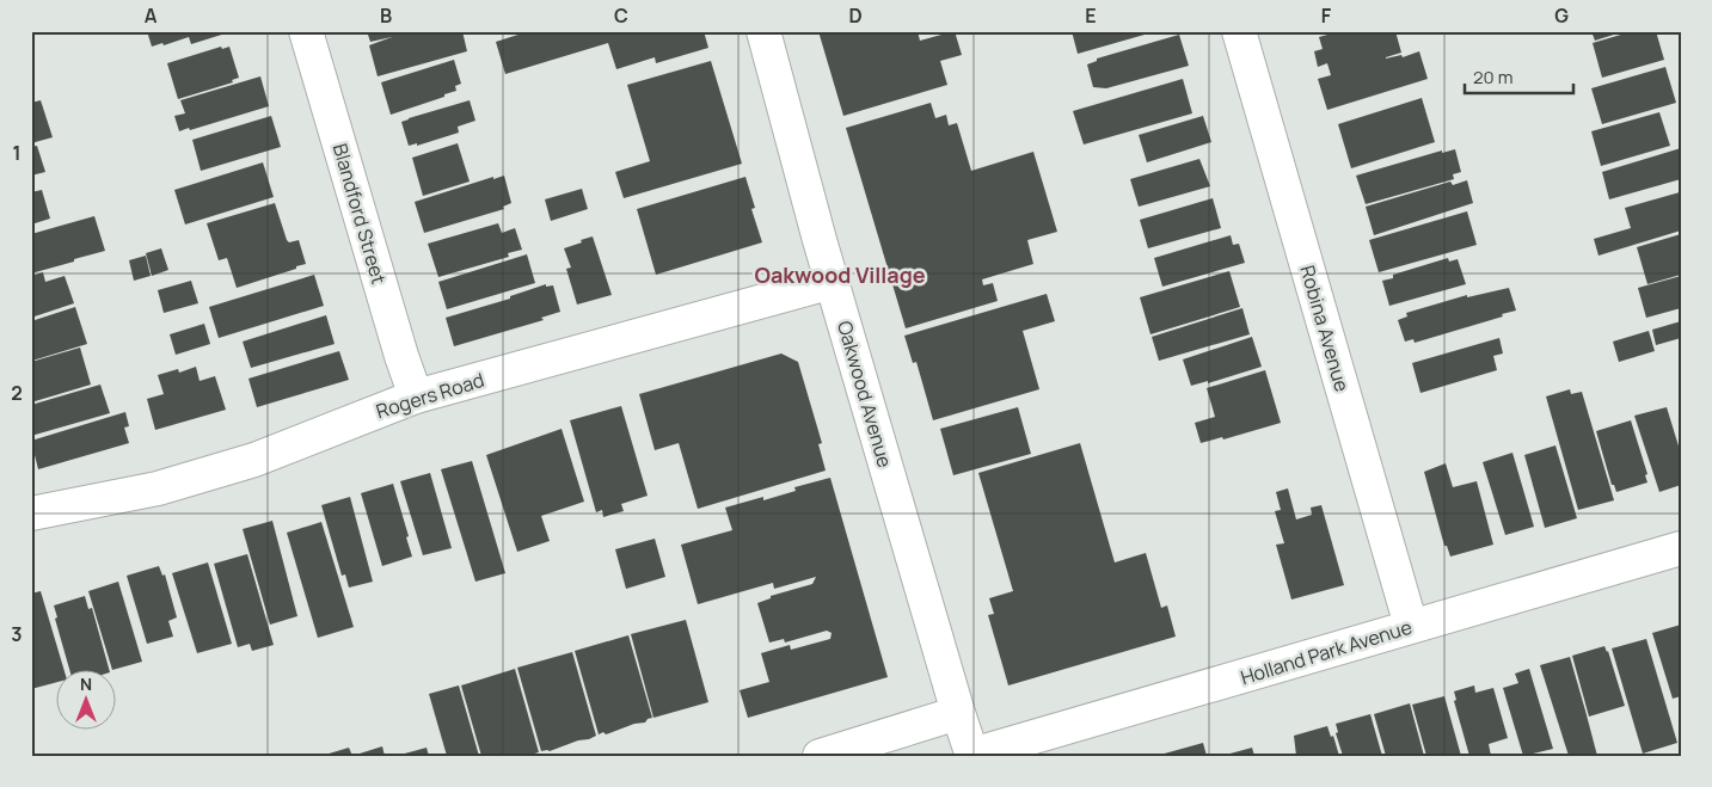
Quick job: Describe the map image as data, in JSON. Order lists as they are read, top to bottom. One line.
{"streets":{"street":["Blandford Street","Robina Avenue","Oakwood Avenue","Rogers Road","Holland Park Avenue"]},"crossings":[["Blandford Street","Rogers Road"],["Robina Avenue","Holland Park Avenue"],["Oakwood Avenue","Rogers Road"],["Oakwood Avenue","Holland Park Avenue"]],"districts":["Oakwood Village"],"scale_bar":"20 m","north":"top","grid":{"columns":["A","B","C","D","E","F","G"],"rows":["1","2","3"]}}
